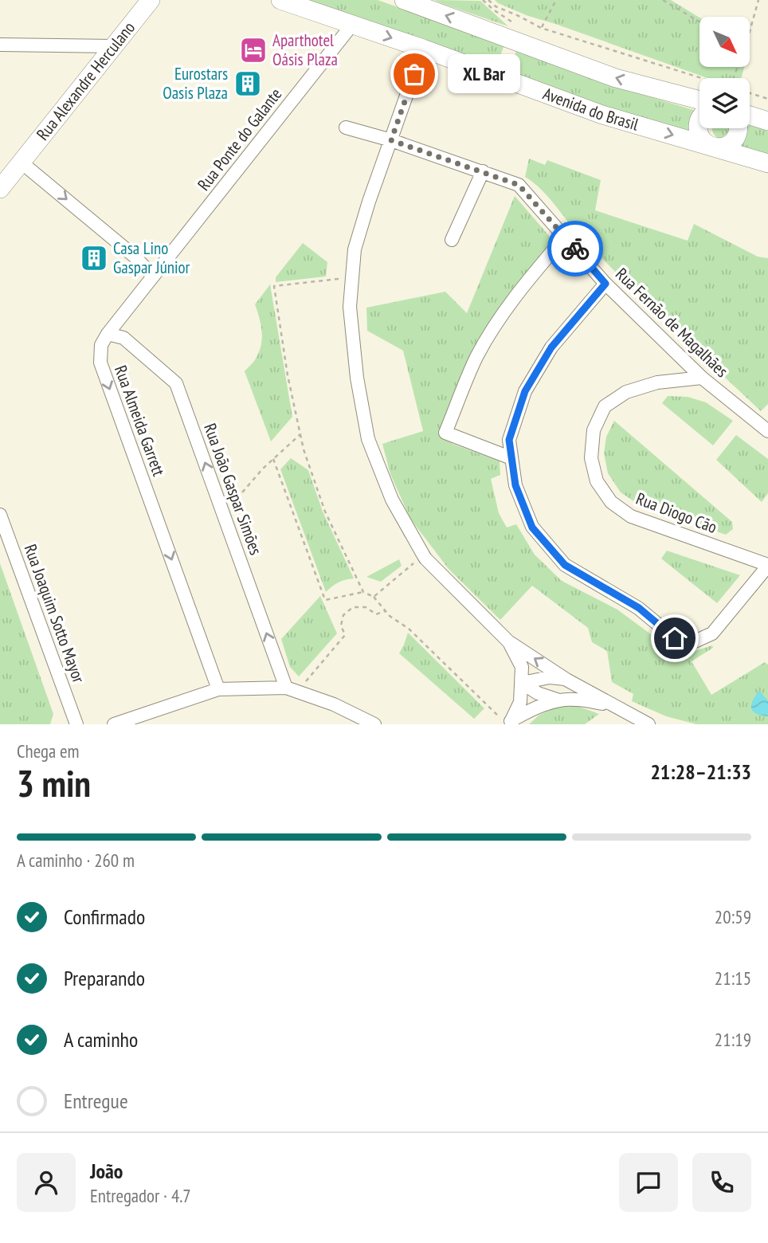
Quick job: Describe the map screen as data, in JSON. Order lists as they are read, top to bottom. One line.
{"streets":{"main road":["Rua Alexandre Herculano","Avenida do Brasil"],"street":["Rua Ponte do Galante","Rua Fernão de Magalhães","Rua Almeida Garrett","Rua João Gaspar Simões","Rua Diogo Cão","Rua Joaquim Sotto Mayor"]},"crossings":[["Avenida do Brasil","Rua Ponte do Galante"],["Rua Ponte do Galante","Rua Almeida Garrett"],["Rua Fernão de Magalhães","Rua Diogo Cão"],["Rua Almeida Garrett","Rua João Gaspar Simões"]],"one_way":["Rua Almeida Garrett","Rua João Gaspar Simões"],"places":{"hotel":["Aparthotel Oásis Plaza"],"other":["XL Bar"],"building":["Eurostars Oasis Plaza","Casa Lino Gaspar Júnior"]},"north":"bottom right","page":{"bubble":"XL Bar","heading":["3 min","Chega em","21:28–21:33"],"panel":["João","Entregador · 4.7"],"bar":"A caminho · 260 m","list":[["Confirmado","20:59"],["Preparando","21:15"],["A caminho","21:19"],"Entregue"]}}
